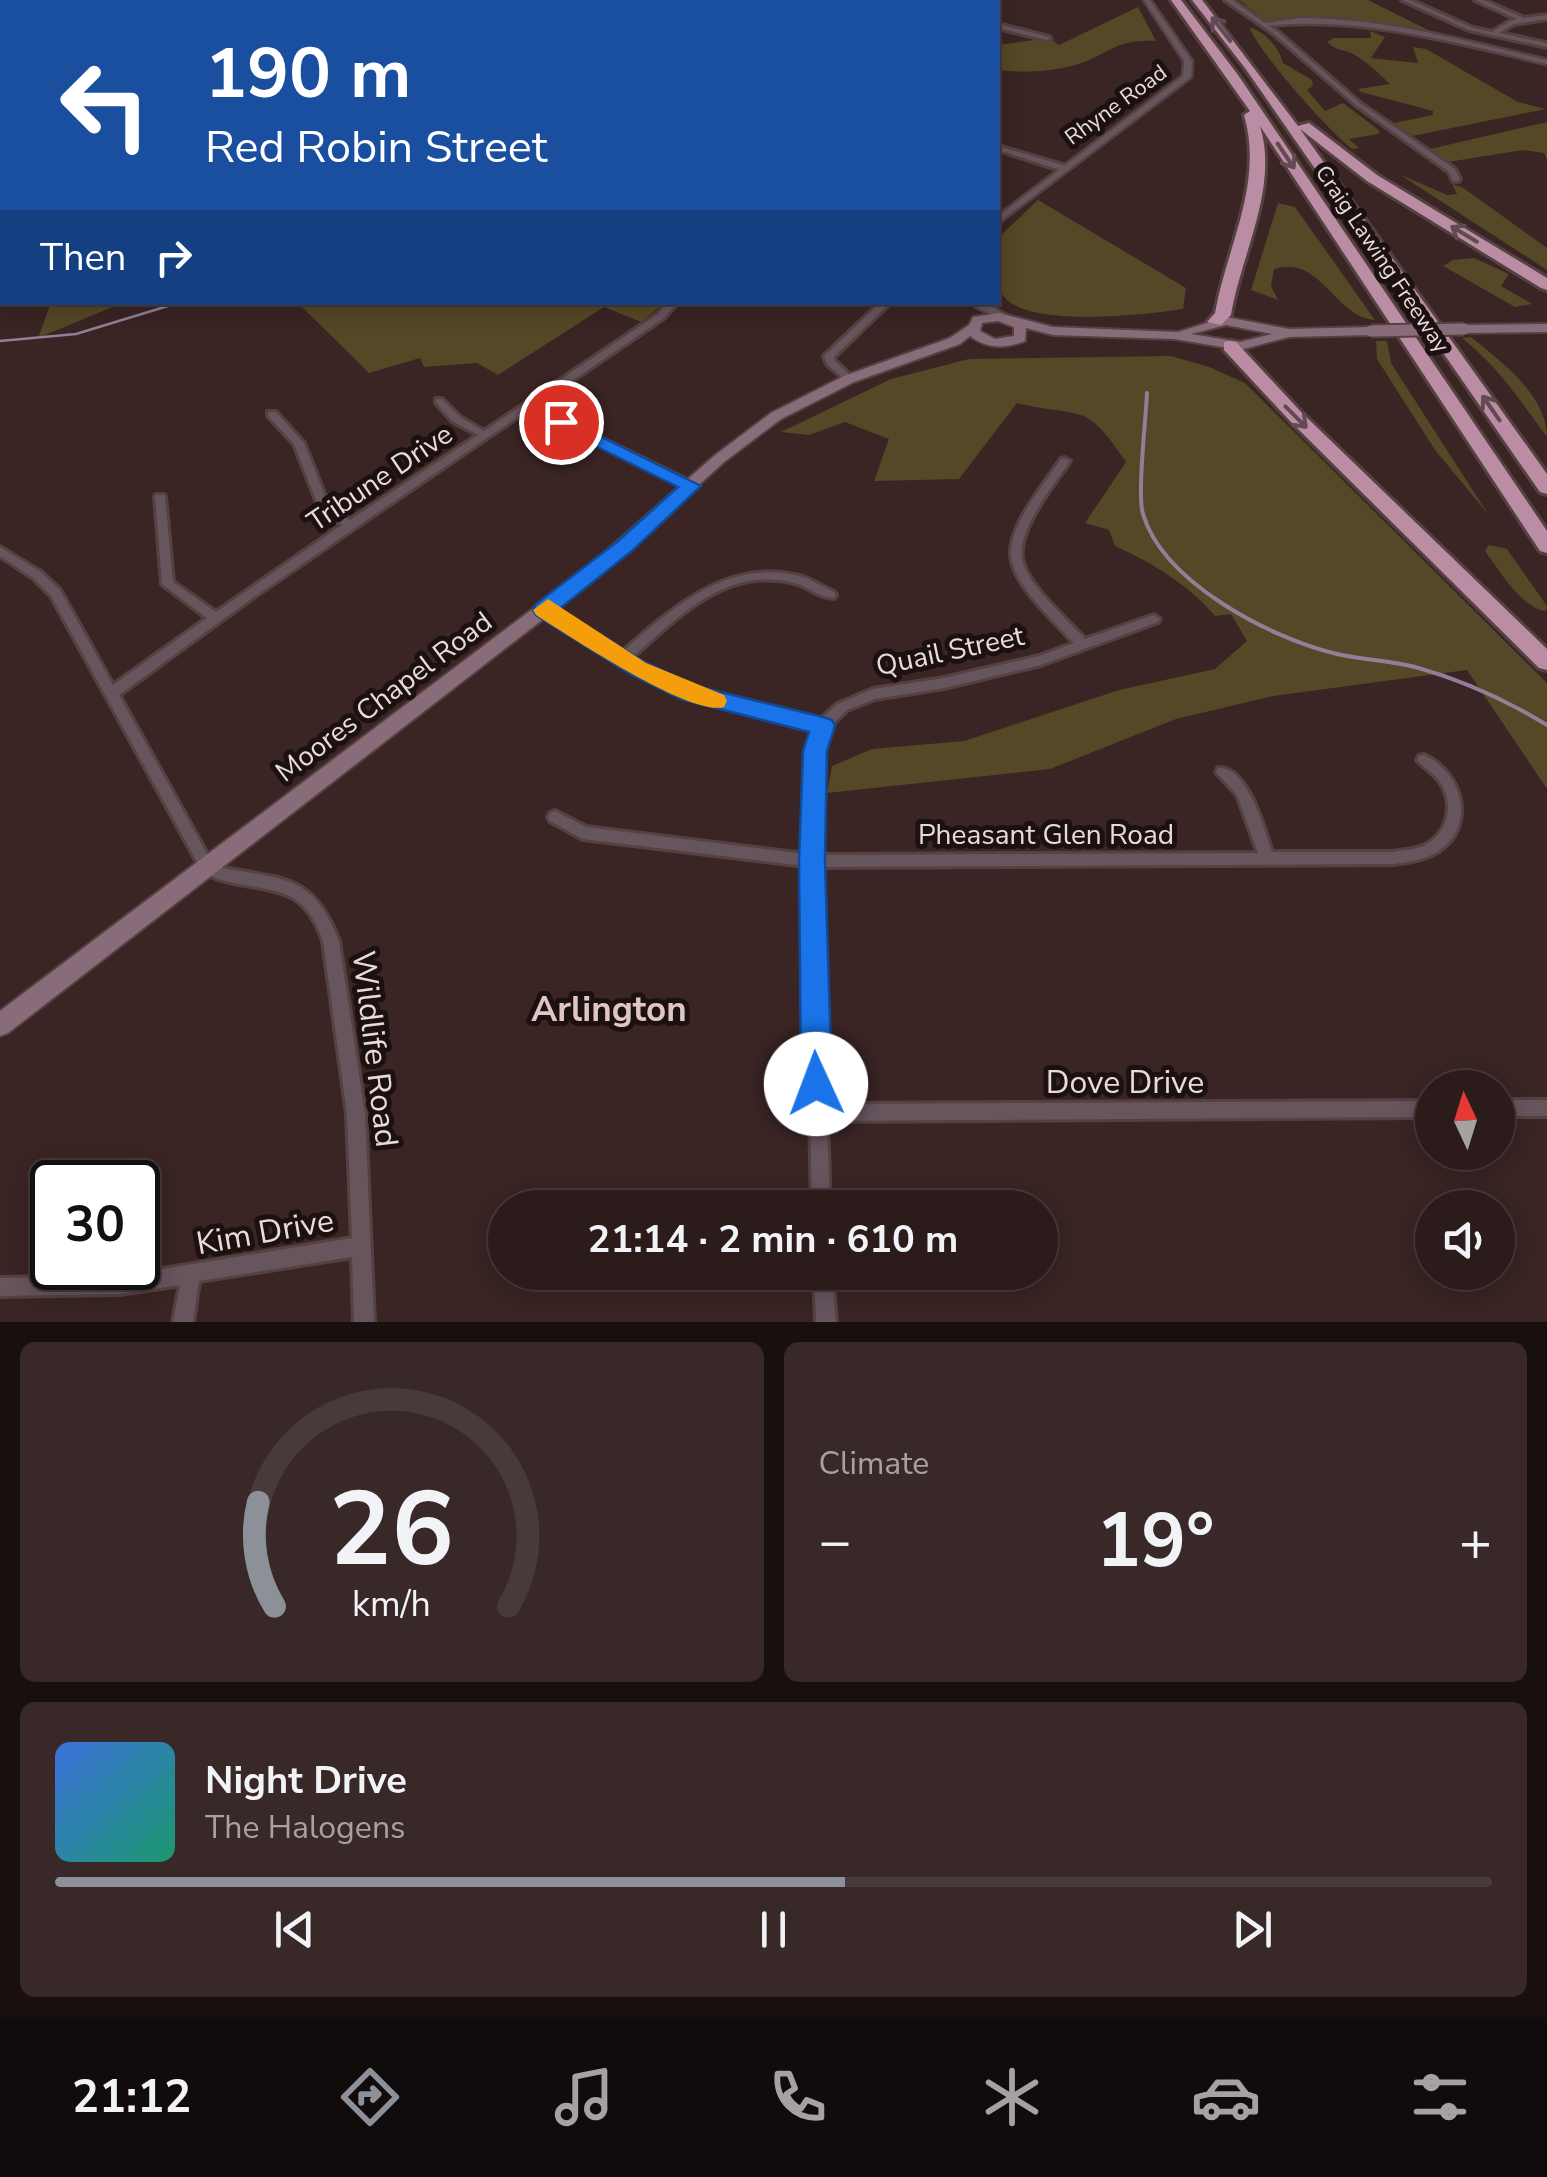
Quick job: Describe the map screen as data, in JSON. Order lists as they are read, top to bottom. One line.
{"streets":{"highway":["Craig Lawing Freeway"],"main road":["Moores Chapel Road"],"street":["Rhyne Road","Tribune Drive","Quail Street","Pheasant Glen Road","Wildlife Road","Dove Drive","Kim Drive"]},"crossings":[["Moores Chapel Road","Wildlife Road"],["Wildlife Road","Kim Drive"]],"districts":["Arlington"],"north":"top","page":{"turn":["190 m","Red Robin Street"],"then":"Then","limit":"30","trip":"21:14 · 2 min · 610 m","tile":"Climate","heat":["−","19°","+"],"song":["Night Drive","The Halogens"],"tabs":"21:12","gauge":["26","km/h"]}}
